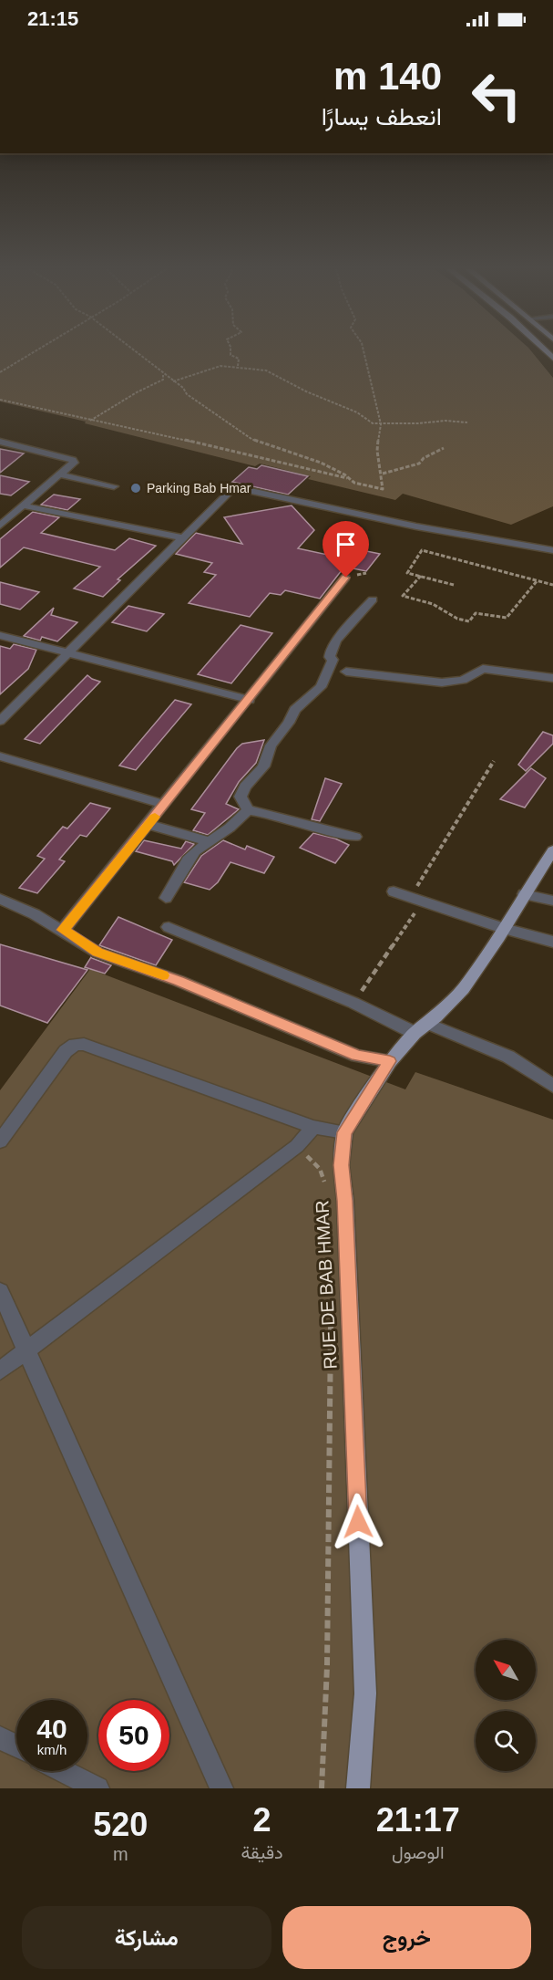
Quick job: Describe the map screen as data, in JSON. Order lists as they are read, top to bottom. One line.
{"streets":{"main road":["RUE DE BAB HMAR"]},"places":["Parking Bab Hmar"],"north":"top left","page":{"status":"21:15","turn":["140 m","انعطف يسارًا"],"speed":"40 km/h","limit":"50","eta":["21:17","الوصول","2","دقيقة","520","m"],"buttons":["خروج","مشاركة"]}}
